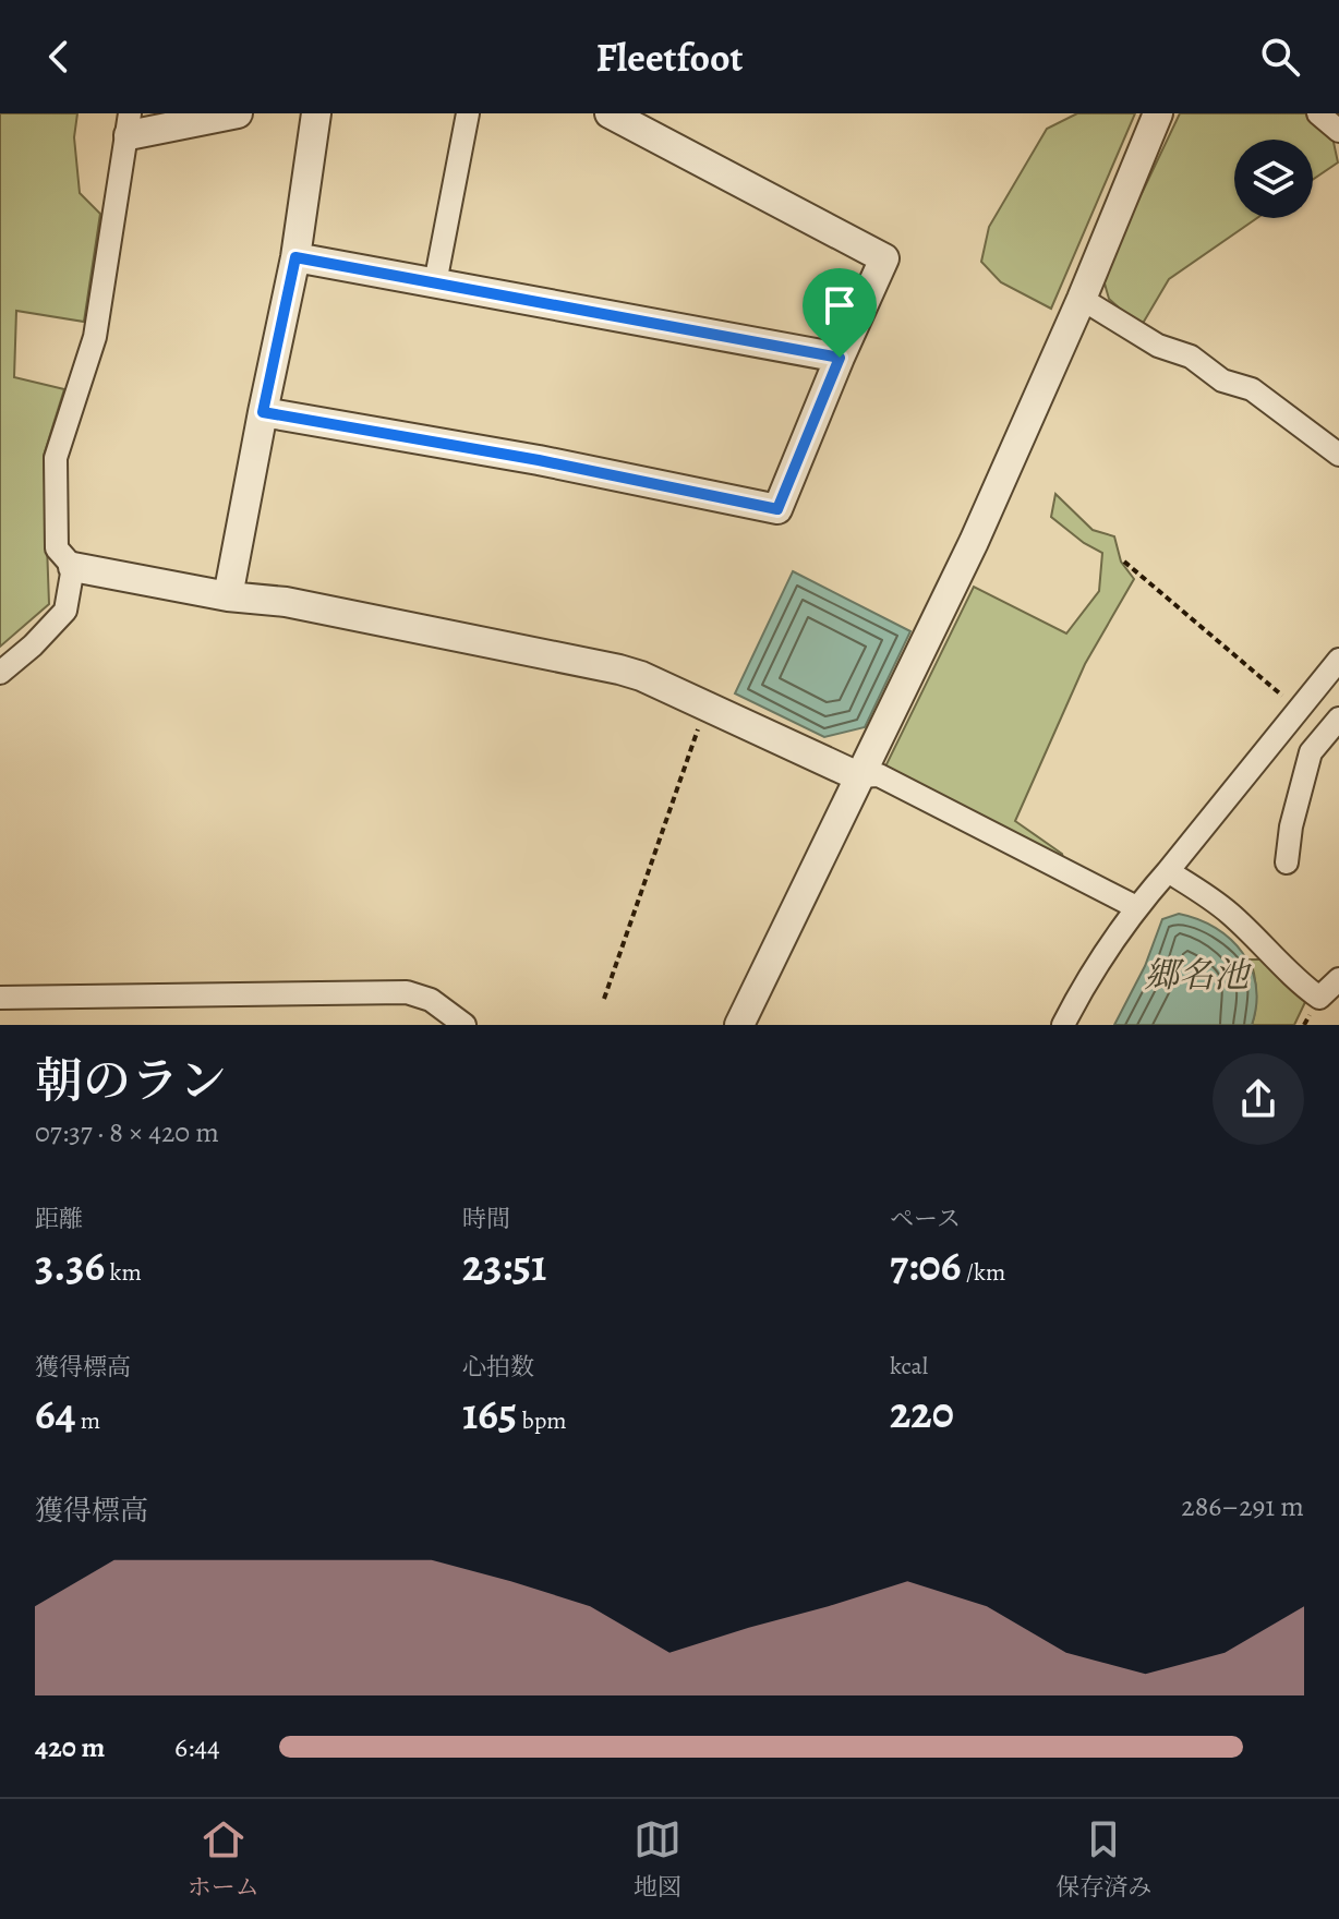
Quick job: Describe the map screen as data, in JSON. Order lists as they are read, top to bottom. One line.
{"water":["郷名池"],"page":{"header":"Fleetfoot","heading":["朝のラン","07:37 · 8 × 420 m"],"stats":[["距離","3.36 km"],["時間","23:51"],["ペース","7:06 /km"],["獲得標高","64 m"],["心拍数","165 bpm"],["kcal","220"]],"chart":["獲得標高","286–291 m"],"list":[{"name":"420 m","note":"6:44"}],"tabs":["ホーム","地図","保存済み"]}}
